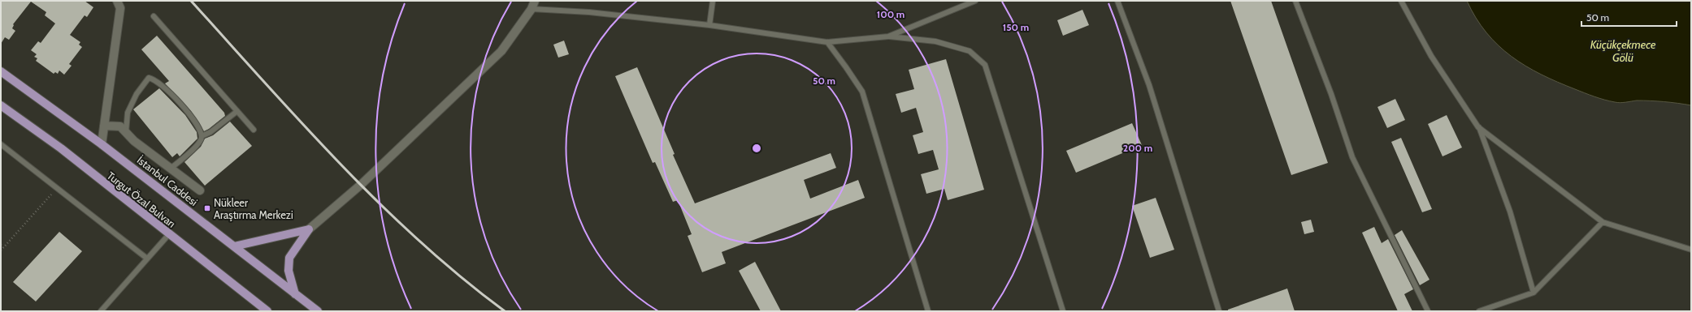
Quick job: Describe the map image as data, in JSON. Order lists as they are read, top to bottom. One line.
{"streets":{"main road":["İstanbul Caddesi","Turgut Özal Bulvarı"]},"water":["Küçükçekmece Gölü"],"places":{"transit":["Nükleer Araştırma Merkezi"]},"scale_bar":"50 m","rings":["100 m","150 m","50 m","200 m"]}
